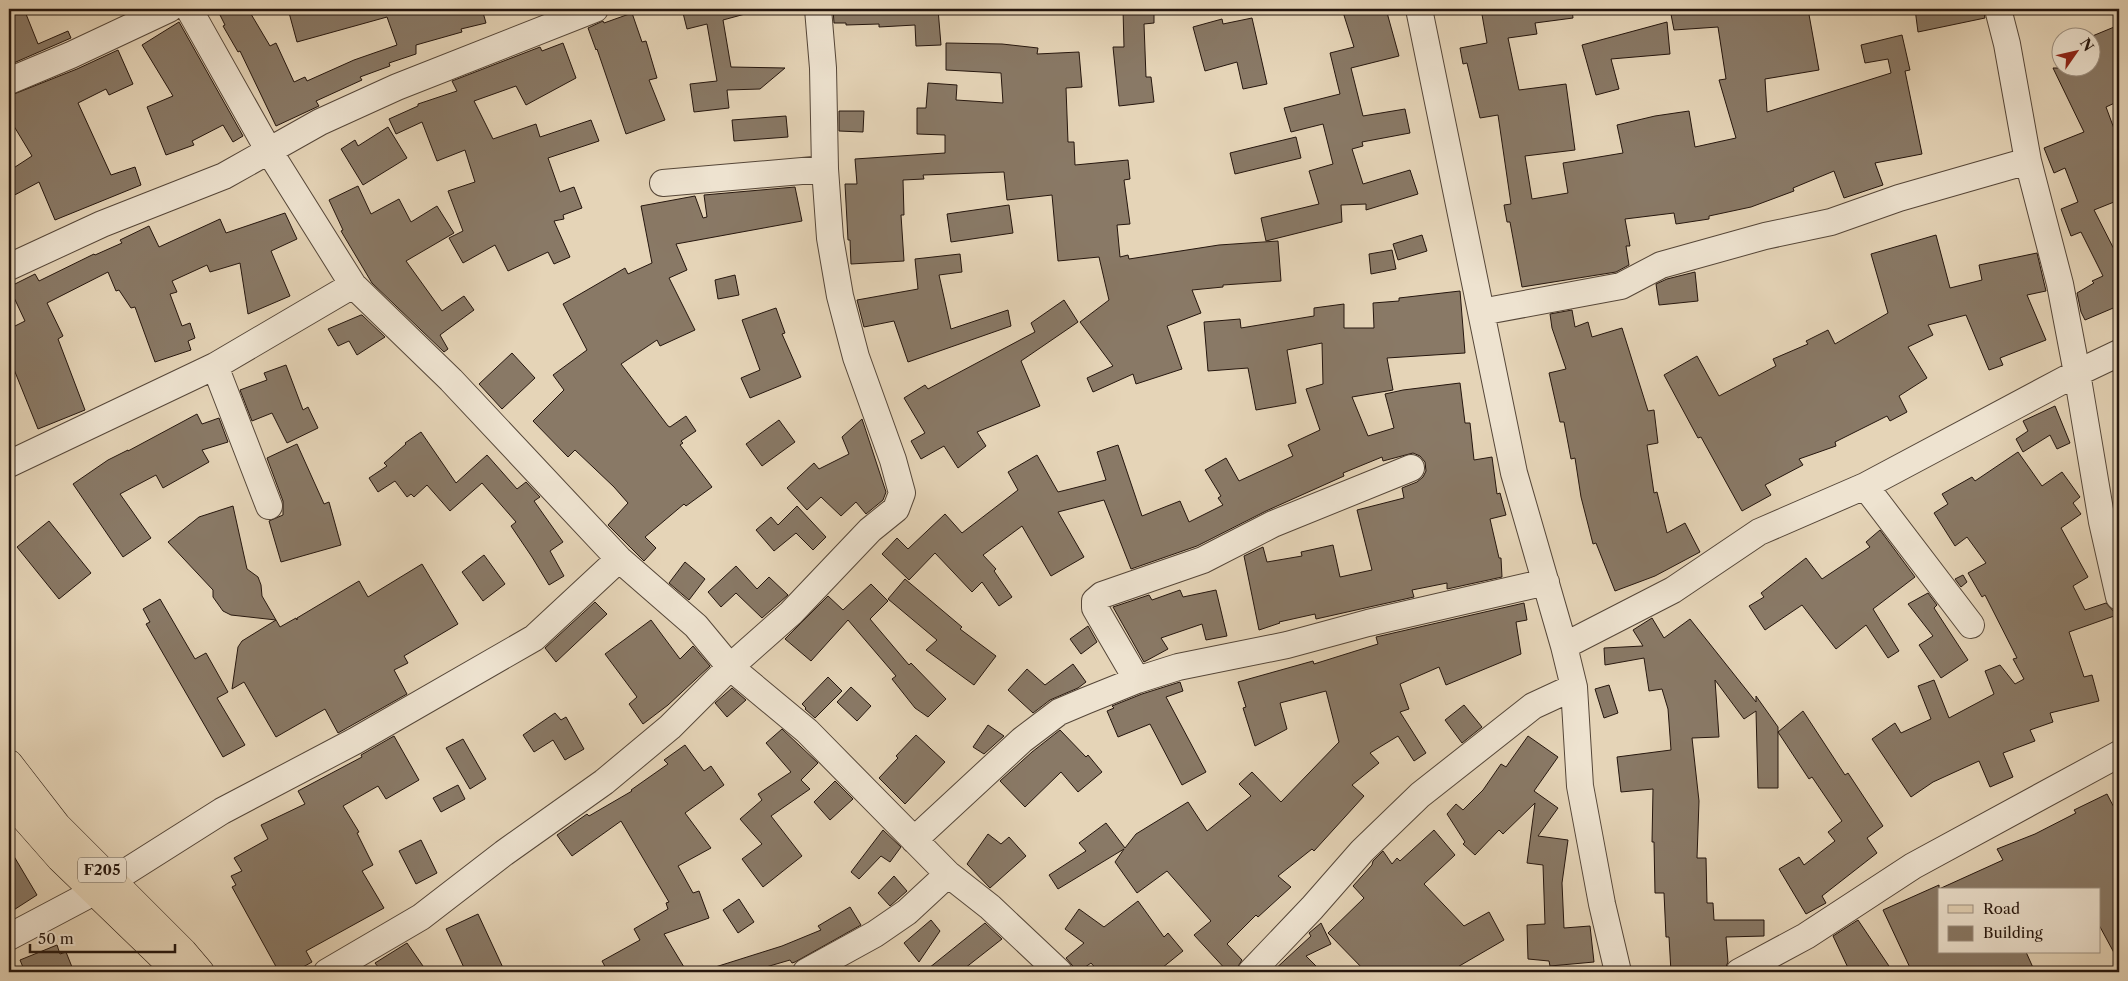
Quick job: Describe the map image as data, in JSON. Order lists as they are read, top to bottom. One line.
{"streets":{"main road":["F205"]},"legend":["Road","Building"],"scale_bar":"50 m","north":"top right"}
